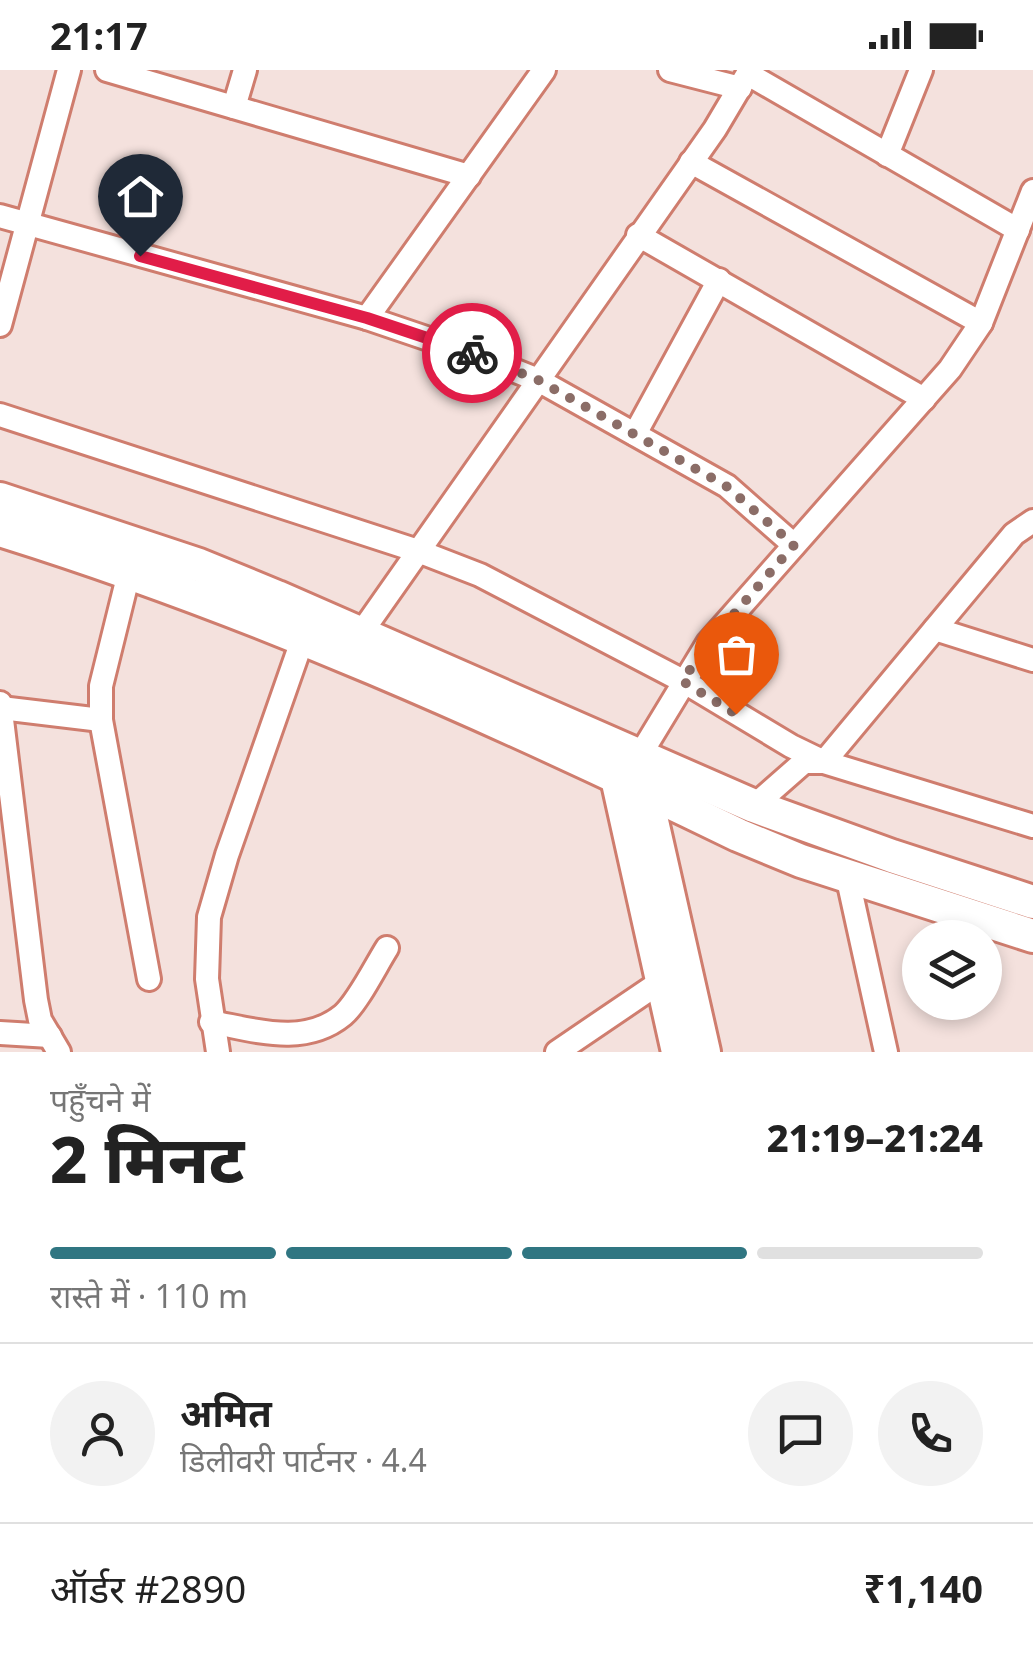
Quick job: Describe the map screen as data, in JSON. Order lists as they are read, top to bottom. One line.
{"page":{"status":"21:17","heading":["2 मिनट","पहुँचने में","21:19–21:24"],"panel":["अमित","डिलीवरी पार्टनर · 4.4","ऑर्डर #2890","₹1,140"],"bar":"रास्ते में · 110 m"}}
